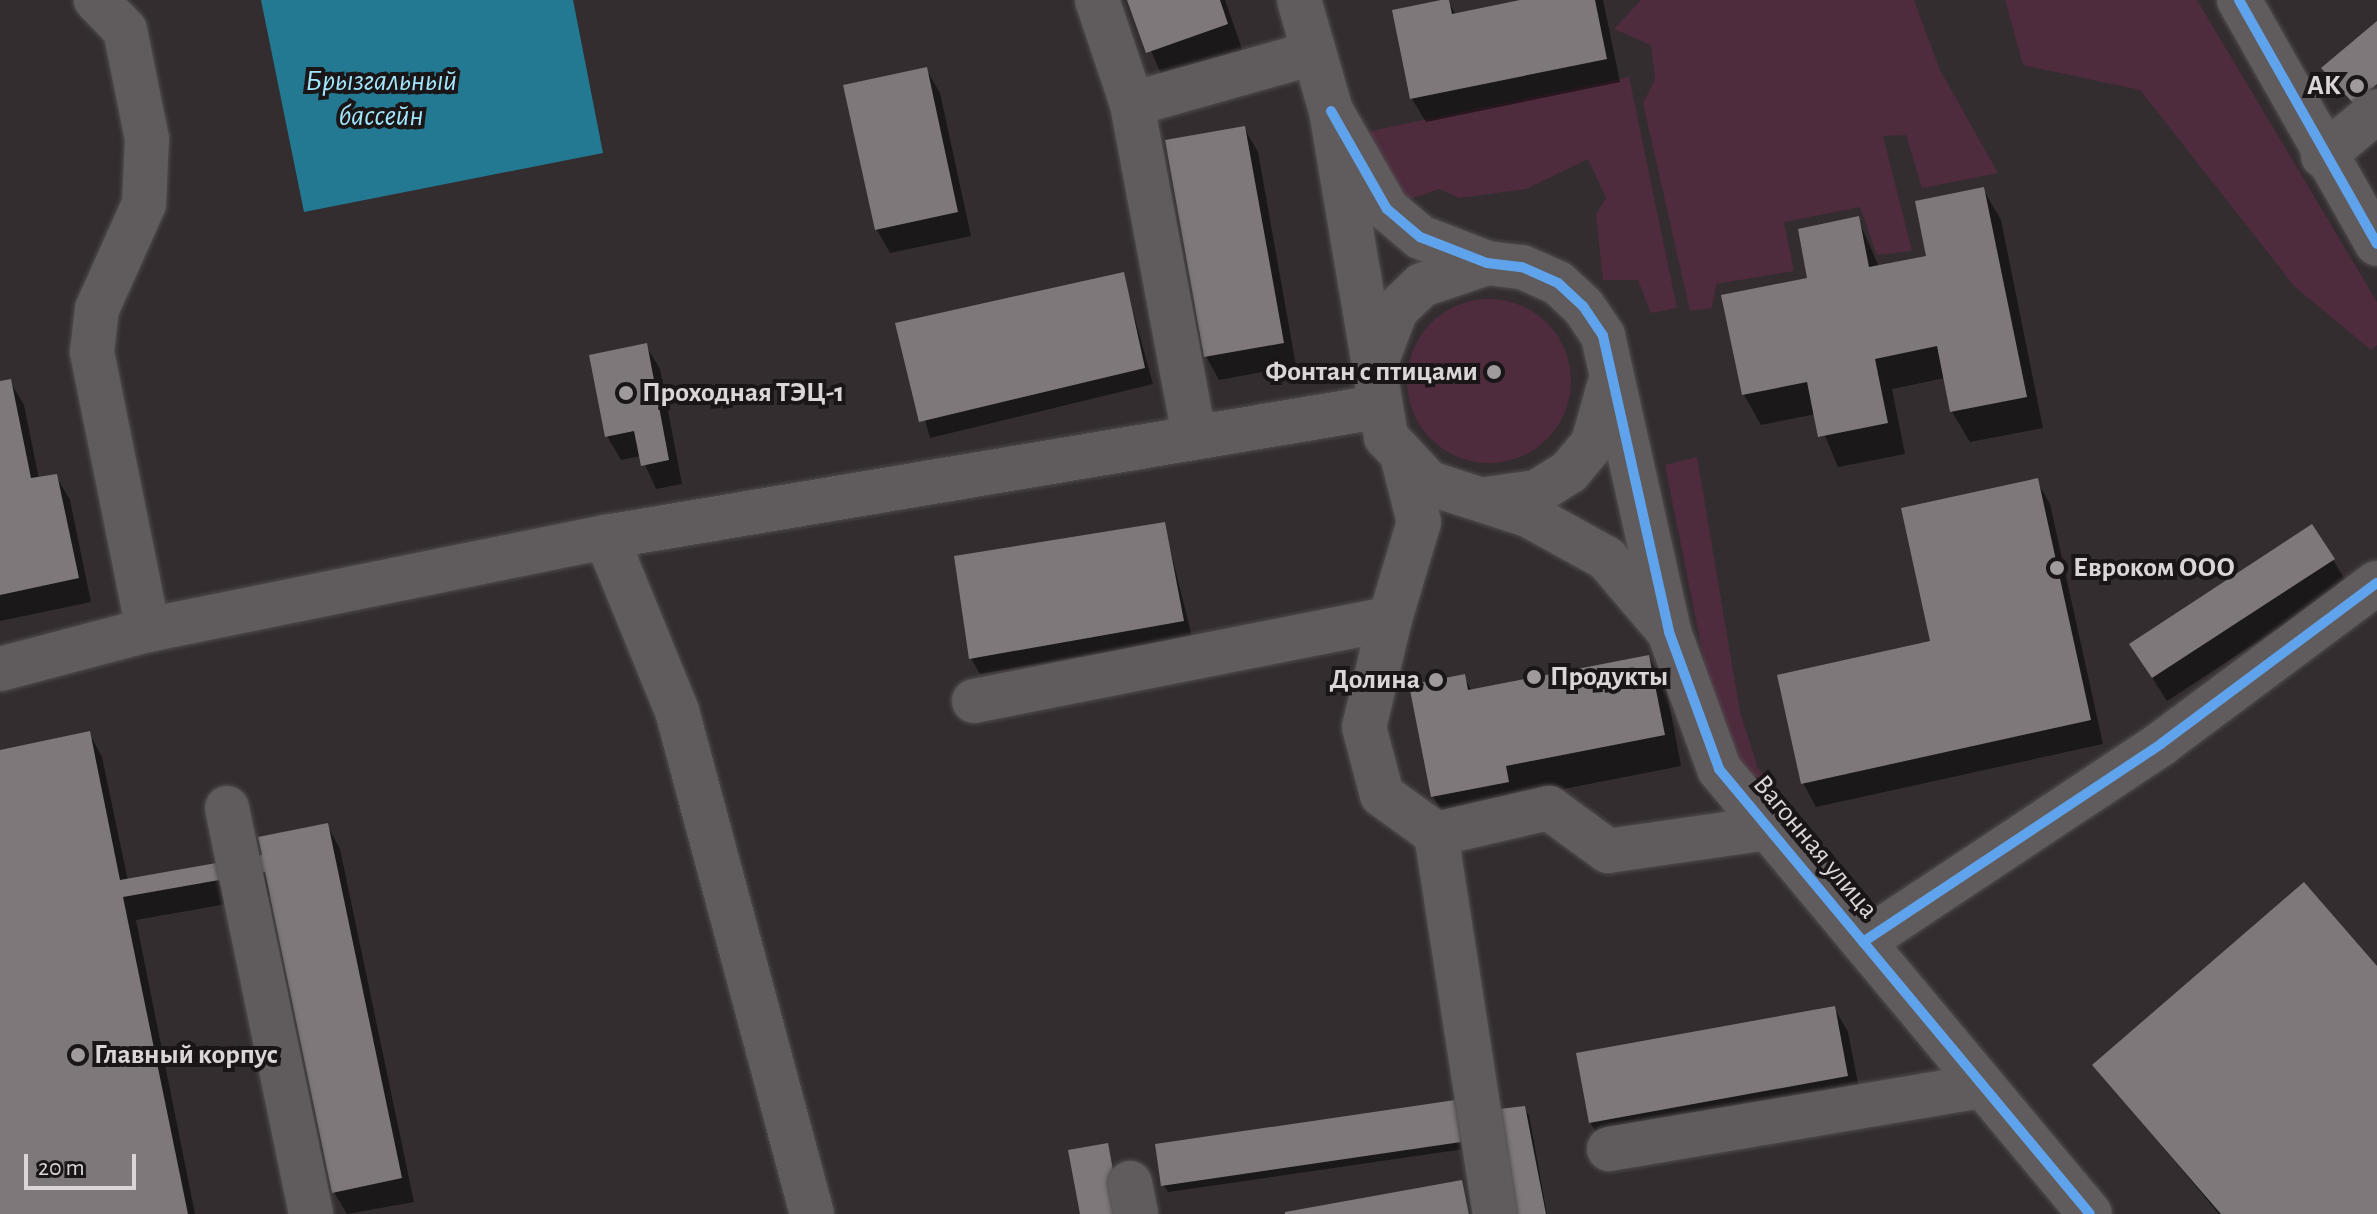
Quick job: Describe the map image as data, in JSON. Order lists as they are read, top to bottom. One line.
{"streets":{"street":["Вагонная улица"]},"water":["Брызгальный бассейн"],"places":["АК","Фонтан с птицами","Проходная ТЭЦ-1","Евроком ООО","Продукты","Долина","Главный корпус"],"scale_bar":"20 m"}
